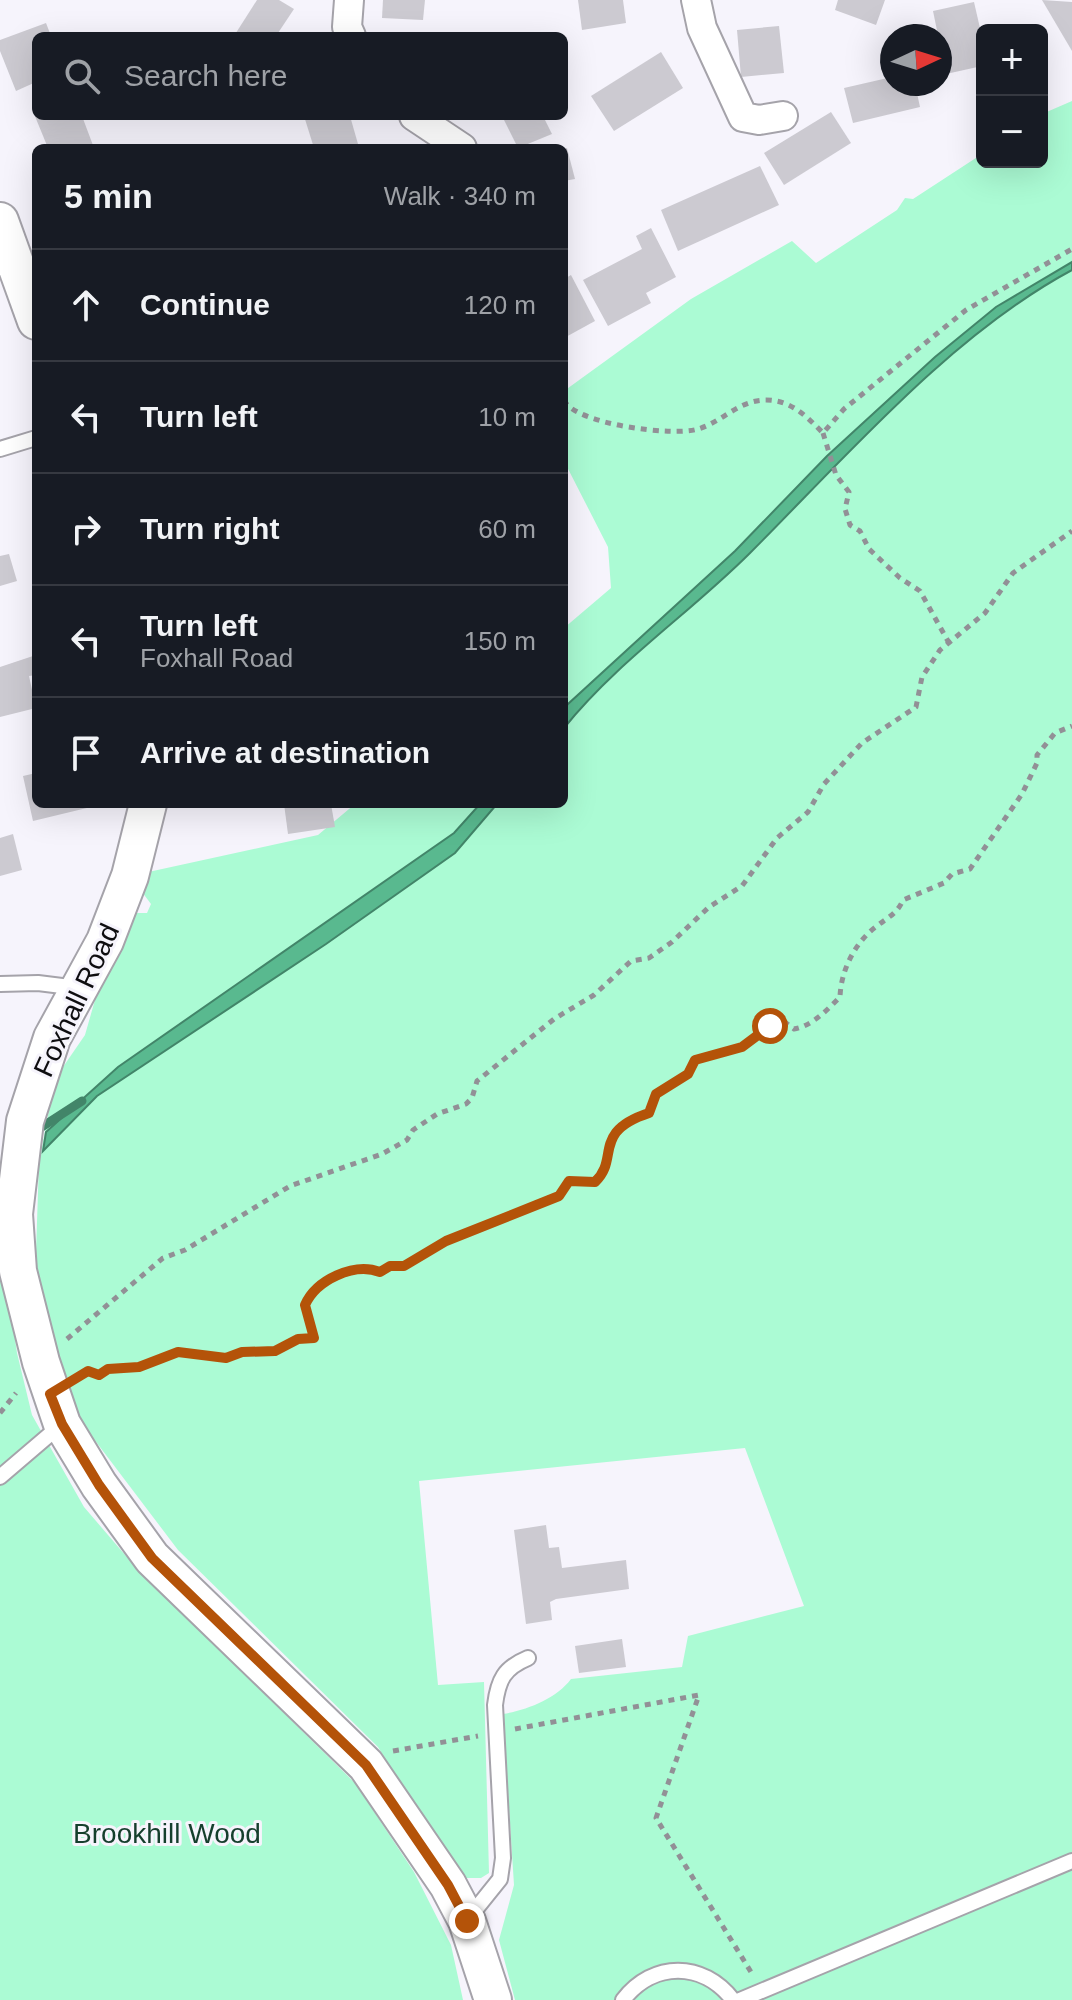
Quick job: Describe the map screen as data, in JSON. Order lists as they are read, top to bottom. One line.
{"streets":{"street":["Foxhall Road"]},"parks":["Brookhill Wood"],"north":"right","page":{"map_buttons":["+","−"],"search":"Search here","heading":["5 min","Walk · 340 m"],"list":[["Continue","120 m"],["Turn left","10 m"],["Turn right","60 m"],["Turn left","Foxhall Road","150 m"],"Arrive at destination"]}}
